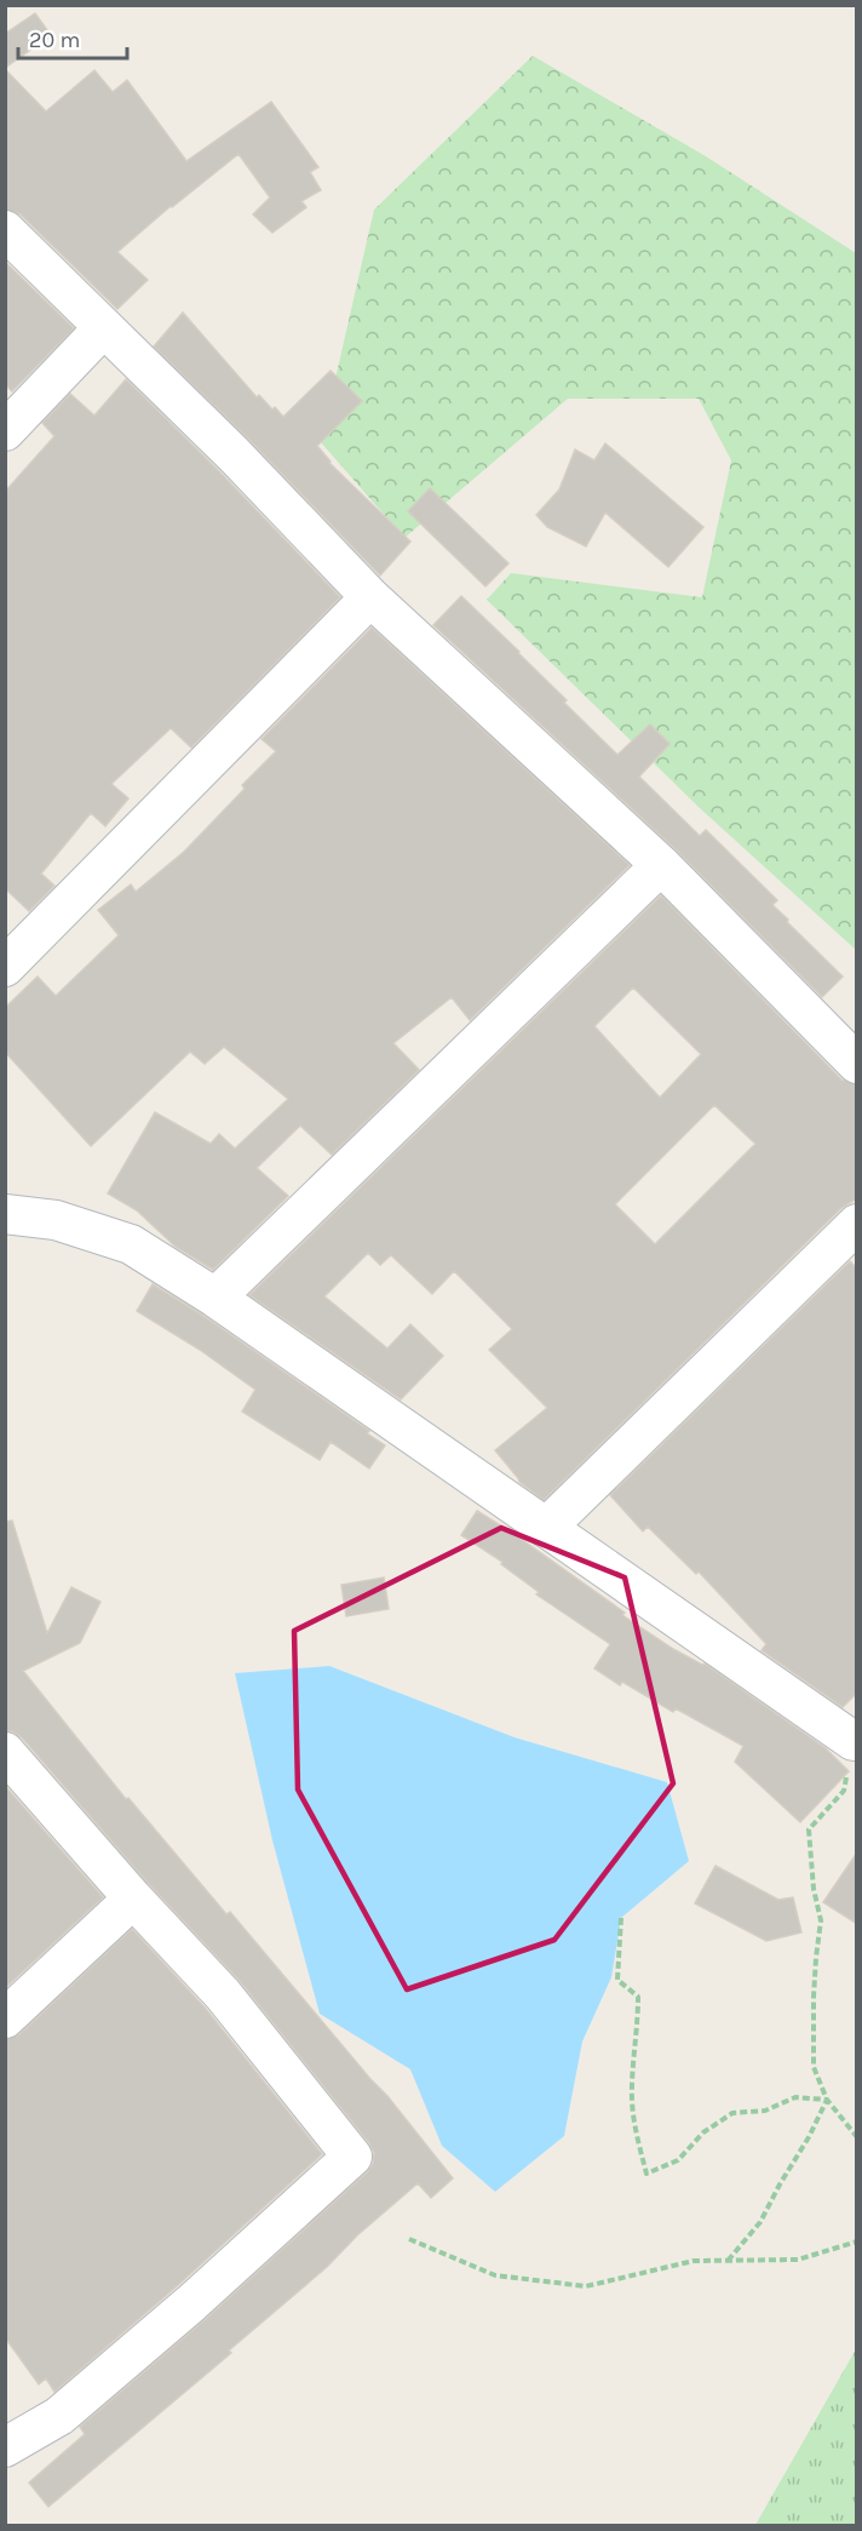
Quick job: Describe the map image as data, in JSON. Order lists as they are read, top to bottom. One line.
{"scale_bar":"20 m"}
